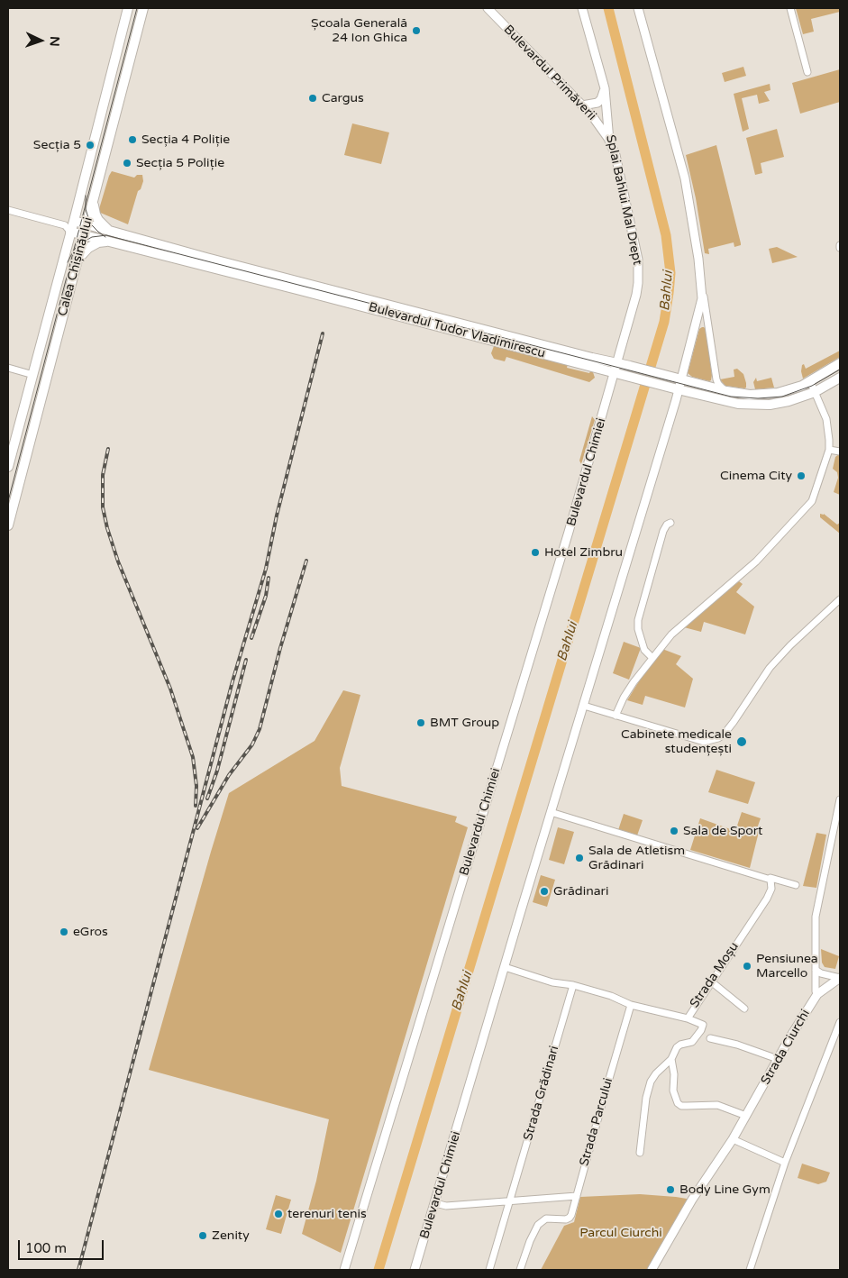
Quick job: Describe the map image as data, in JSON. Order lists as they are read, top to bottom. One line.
{"streets":{"main road":["Bulevardul Primăverii","Splai Bahlui Mal Drept","Calea Chișinăului","Bulevardul Tudor Vladimirescu","Bulevardul Chimiei","Strada Ciurchi"],"street":["Strada Moșu","Strada Grădinari","Strada Parcului"]},"crossings":[["Bulevardul Primăverii","Splai Bahlui Mal Drept"],["Splai Bahlui Mal Drept","Bulevardul Tudor Vladimirescu"],["Splai Bahlui Mal Drept","Bulevardul Chimiei"],["Calea Chișinăului","Bulevardul Tudor Vladimirescu"],["Bulevardul Tudor Vladimirescu","Bulevardul Chimiei"]],"water":["Bahlui"],"parks":["Parcul Ciurchi"],"places":["Școala Generală 24 Ion Ghica","Cargus","Secția 4 Poliție","Secția 5","Secția 5 Poliție","Cinema City","Hotel Zimbru","BMT Group","Cabinete medicale studențești","Sala de Sport","Sala de Atletism Grădinari","Grădinari","eGros","Pensiunea Marcello","Body Line Gym","terenuri tenis","Zenity"],"scale_bar":"100 m","north":"right"}
